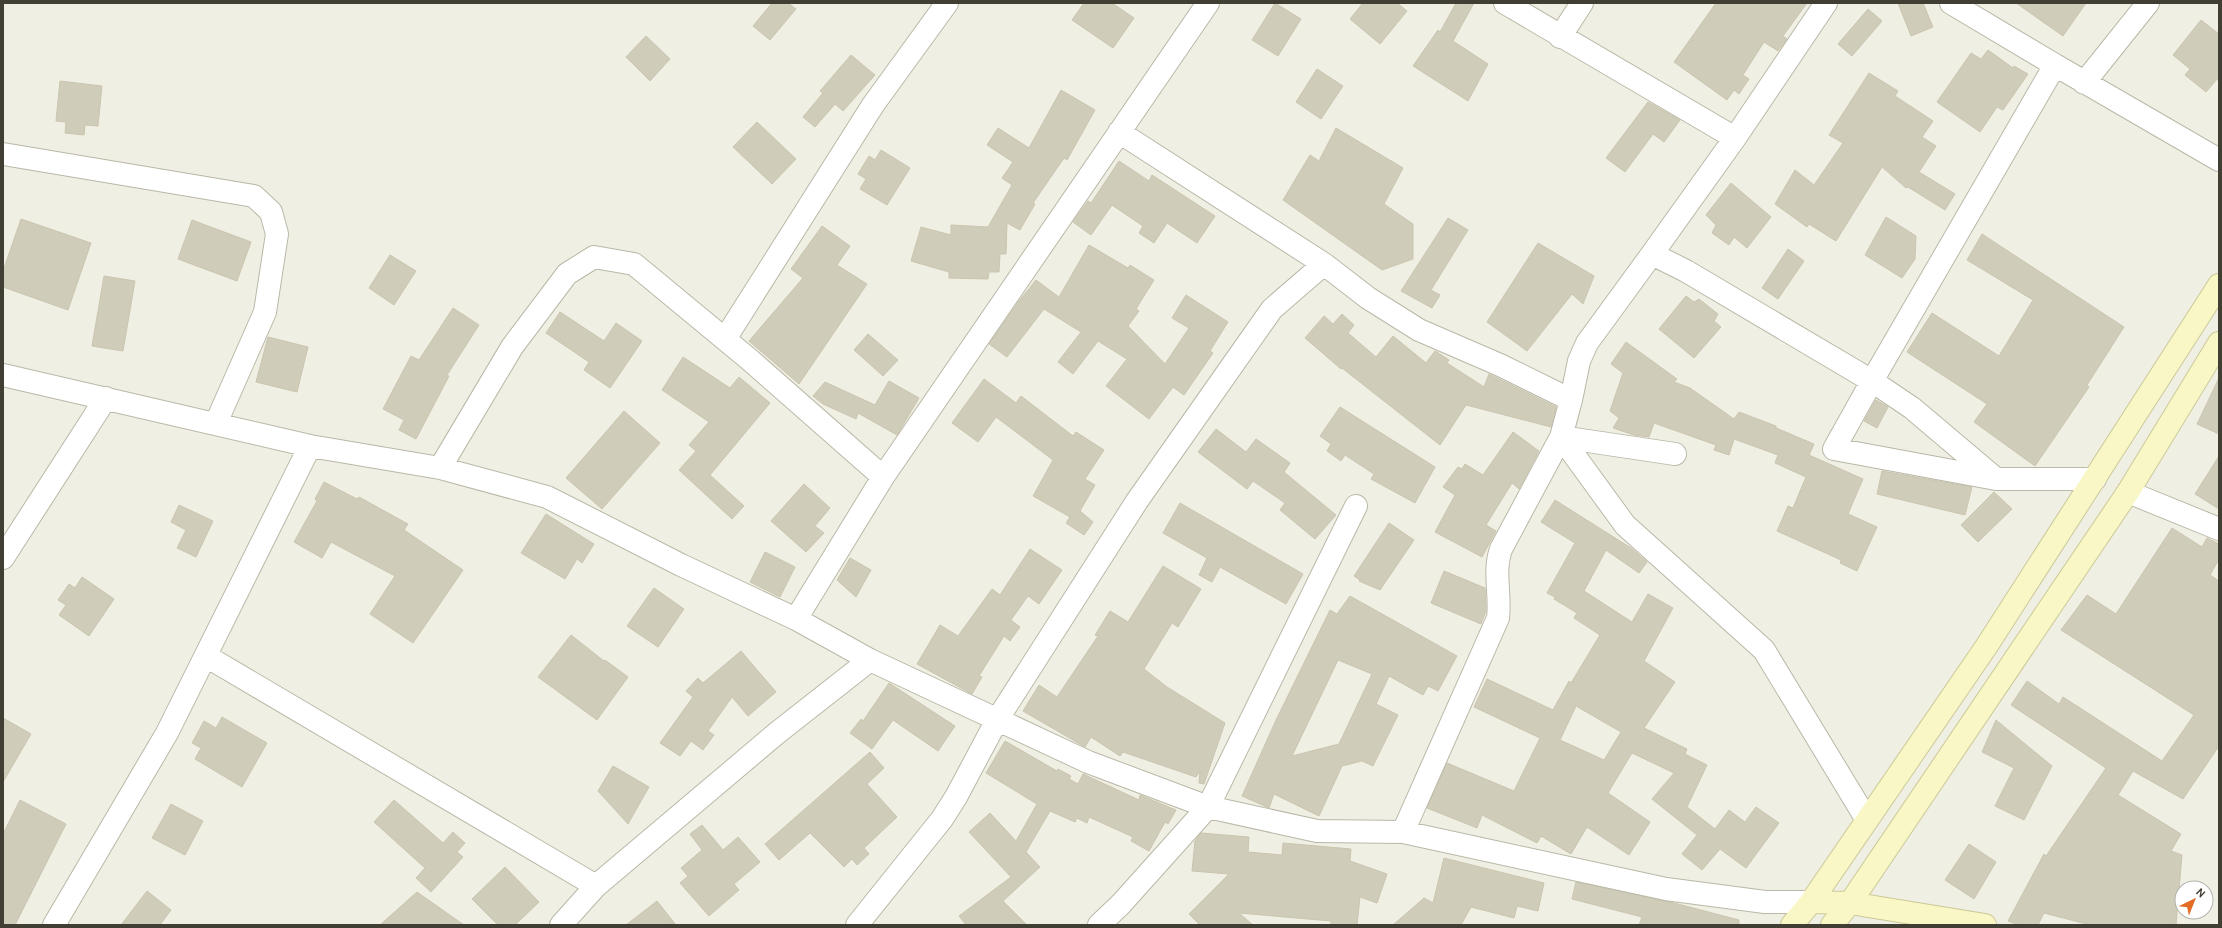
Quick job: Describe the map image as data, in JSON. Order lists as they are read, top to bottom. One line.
{"north":"top right"}
